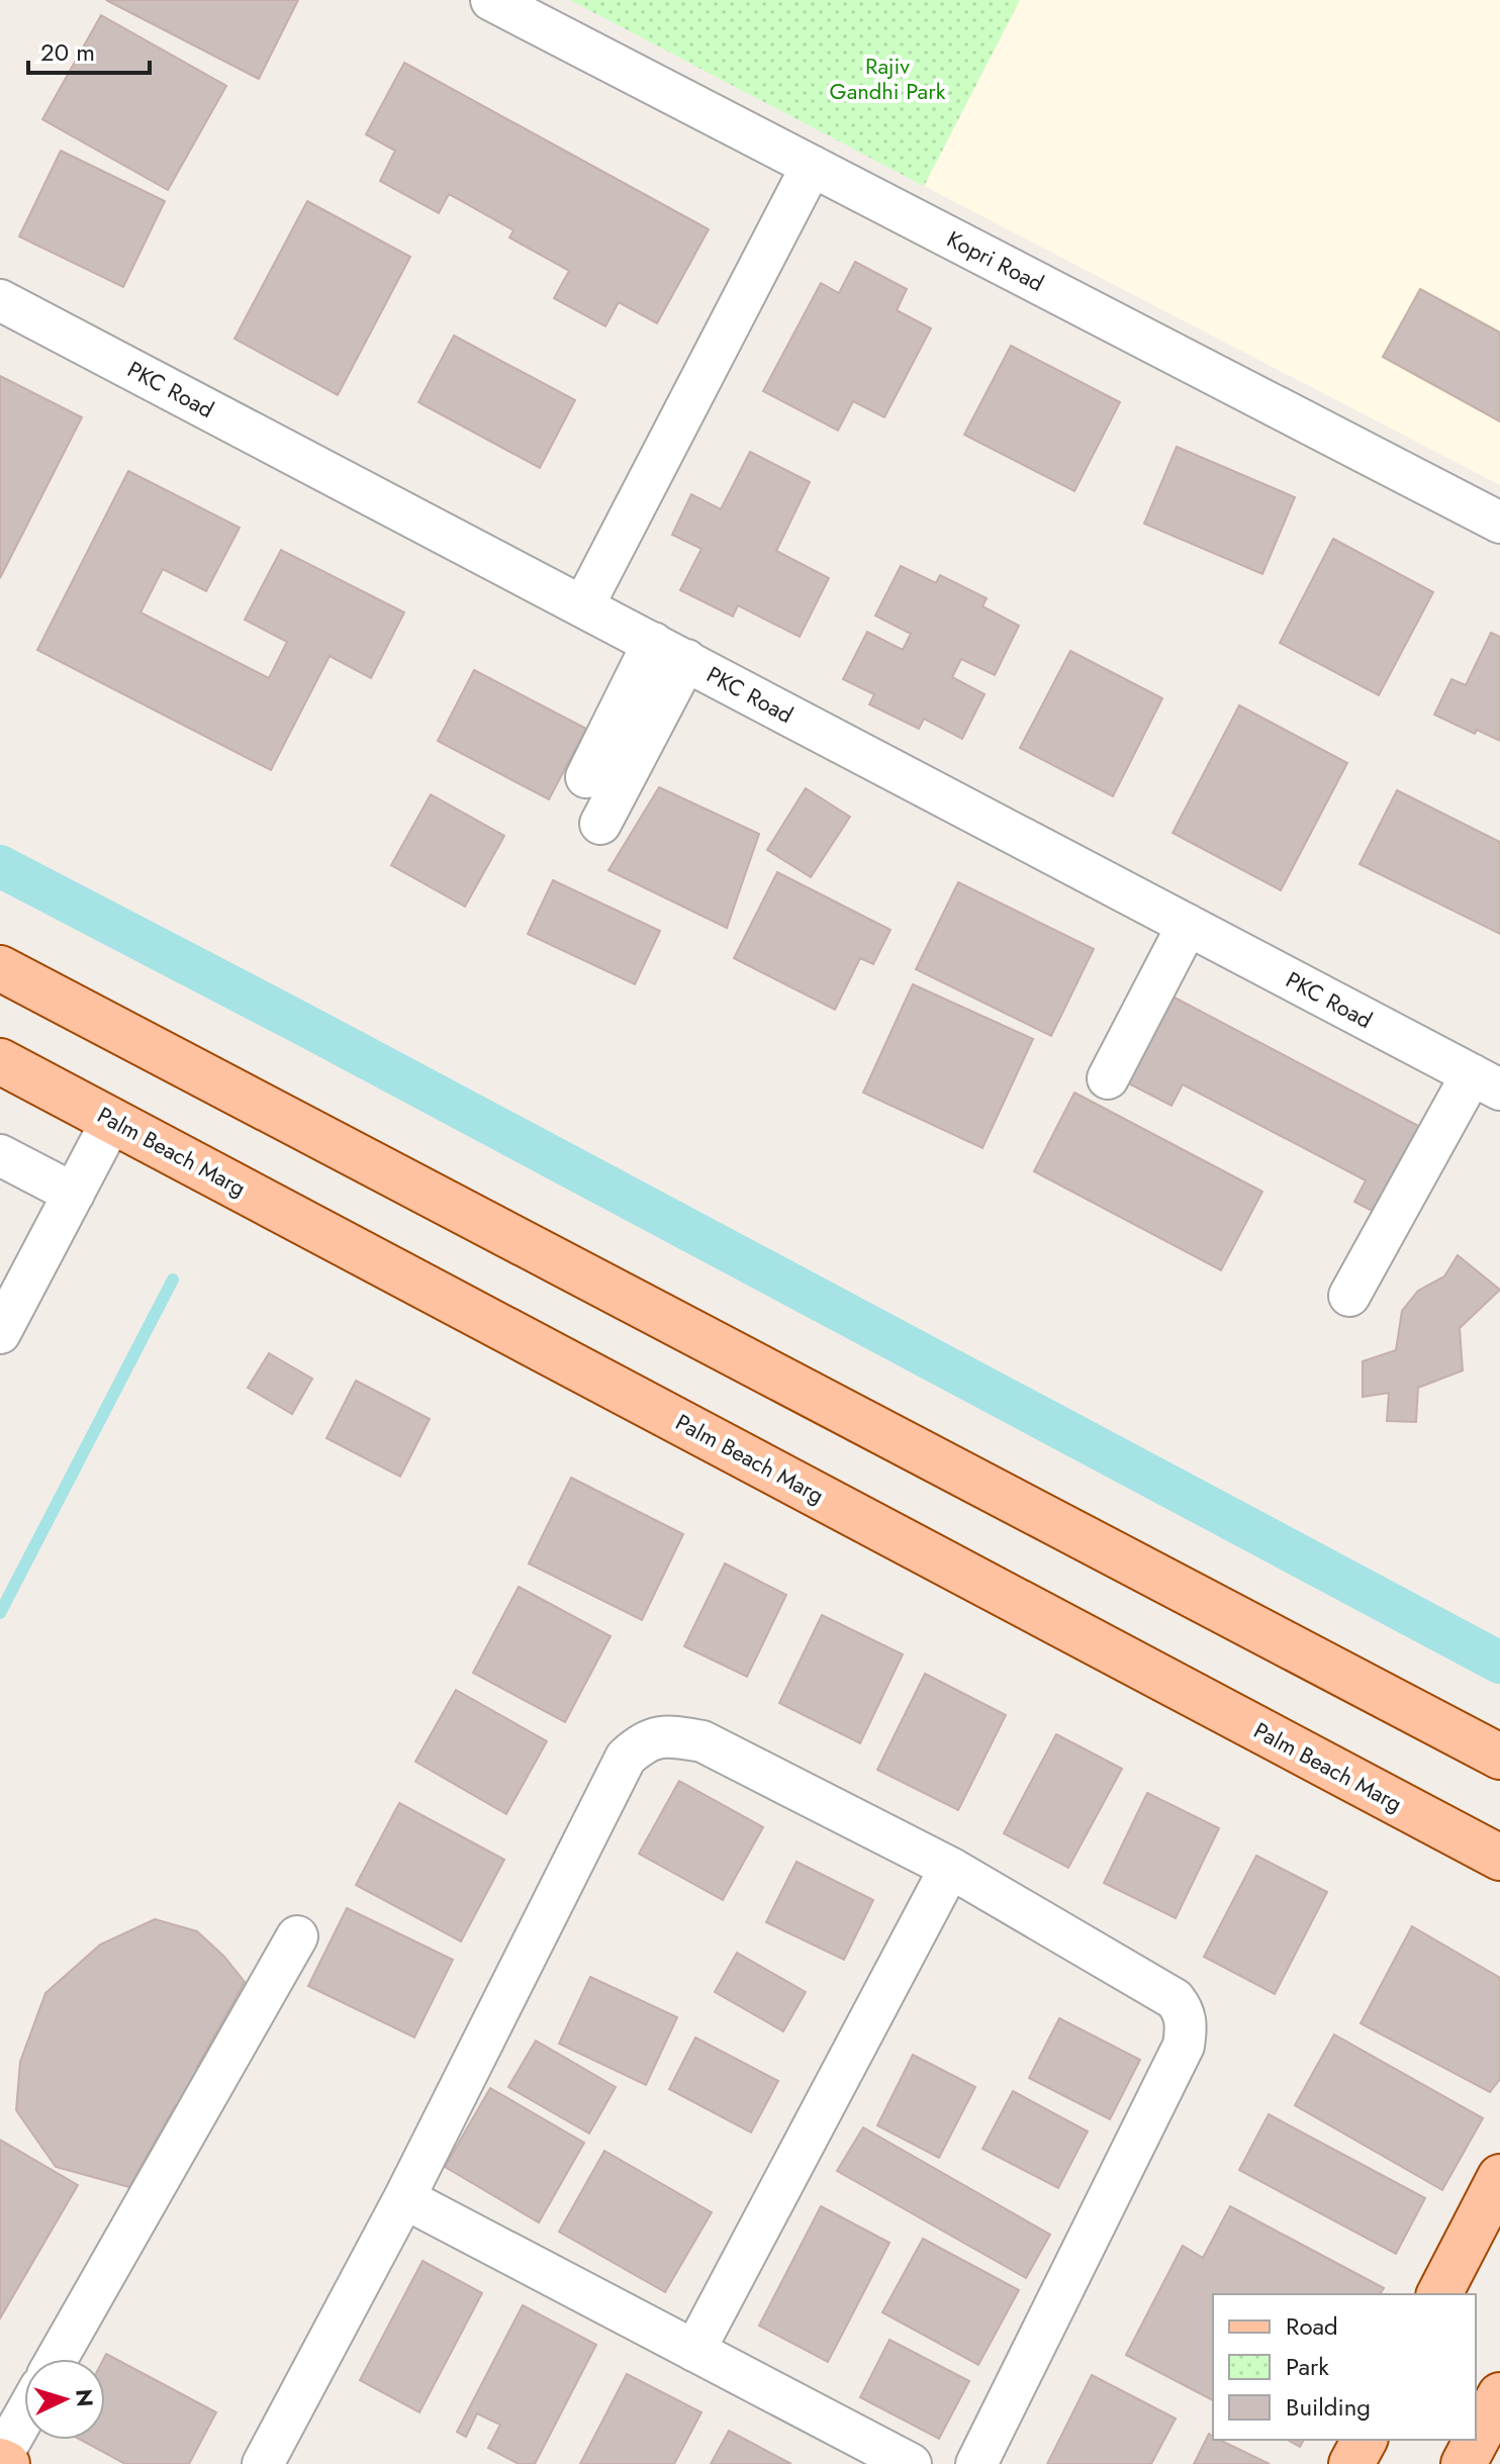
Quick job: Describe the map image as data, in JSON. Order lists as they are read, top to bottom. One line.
{"streets":{"main road":["Palm Beach Marg"],"street":["Kopri Road","PKC Road"]},"parks":["Rajiv Gandhi Park"],"legend":["Road","Park","Building"],"scale_bar":"20 m","north":"right"}
